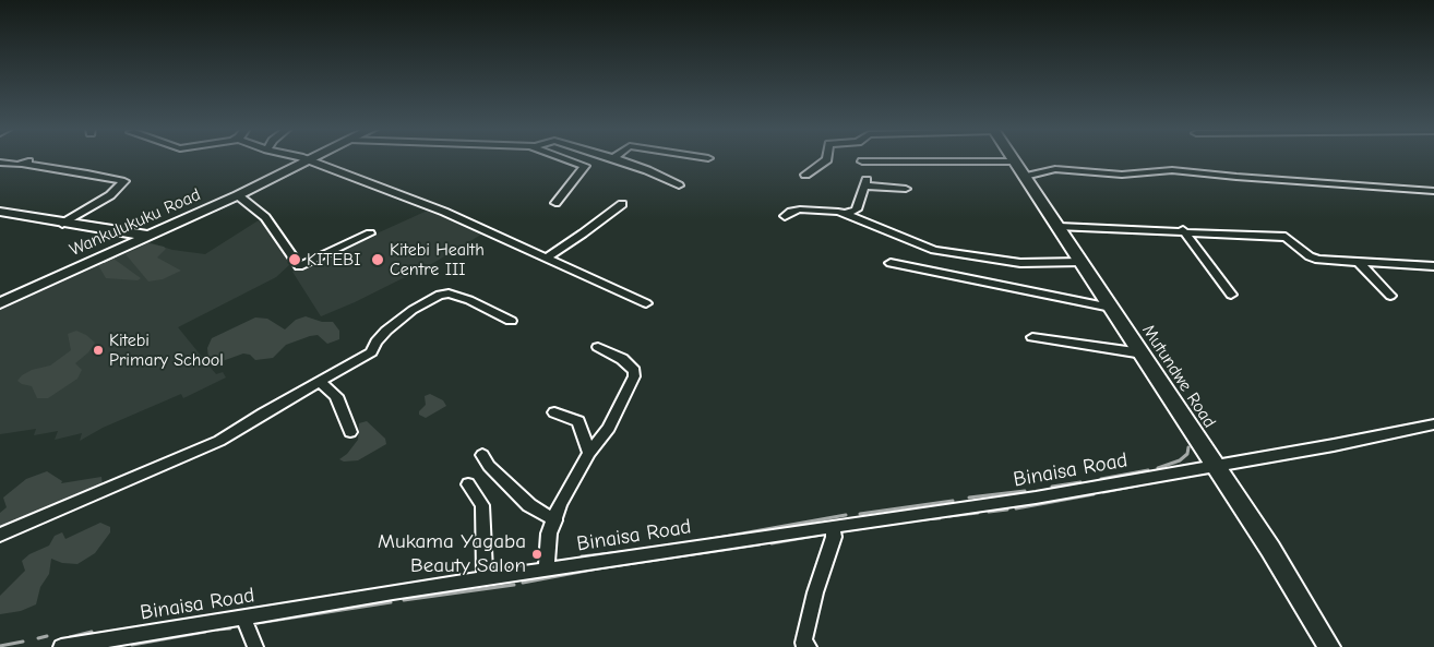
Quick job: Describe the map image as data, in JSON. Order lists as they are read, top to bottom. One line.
{"streets":{"main road":["Wankulukuku Road","Mutundwe Road"],"street":["Binaisa Road"]},"crossings":[["Mutundwe Road","Binaisa Road"]],"places":["KITEBI","Kitebi Health Centre III","Kitebi Primary School","Mukama Yagaba Beauty Salon"]}
